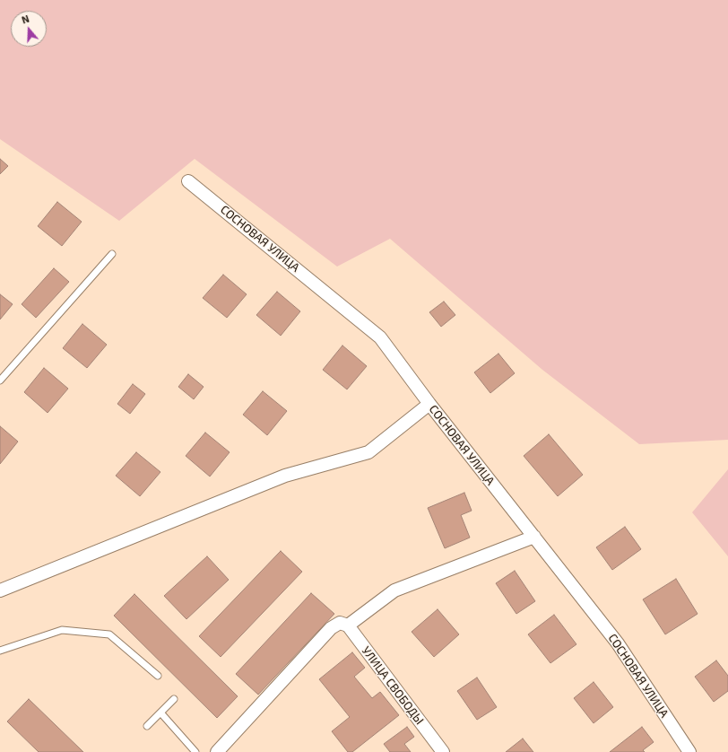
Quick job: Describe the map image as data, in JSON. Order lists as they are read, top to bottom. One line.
{"streets":{"street":["СОСНОВАЯ УЛИЦА","УЛИЦА СВОБОДЫ"]},"north":"top"}
